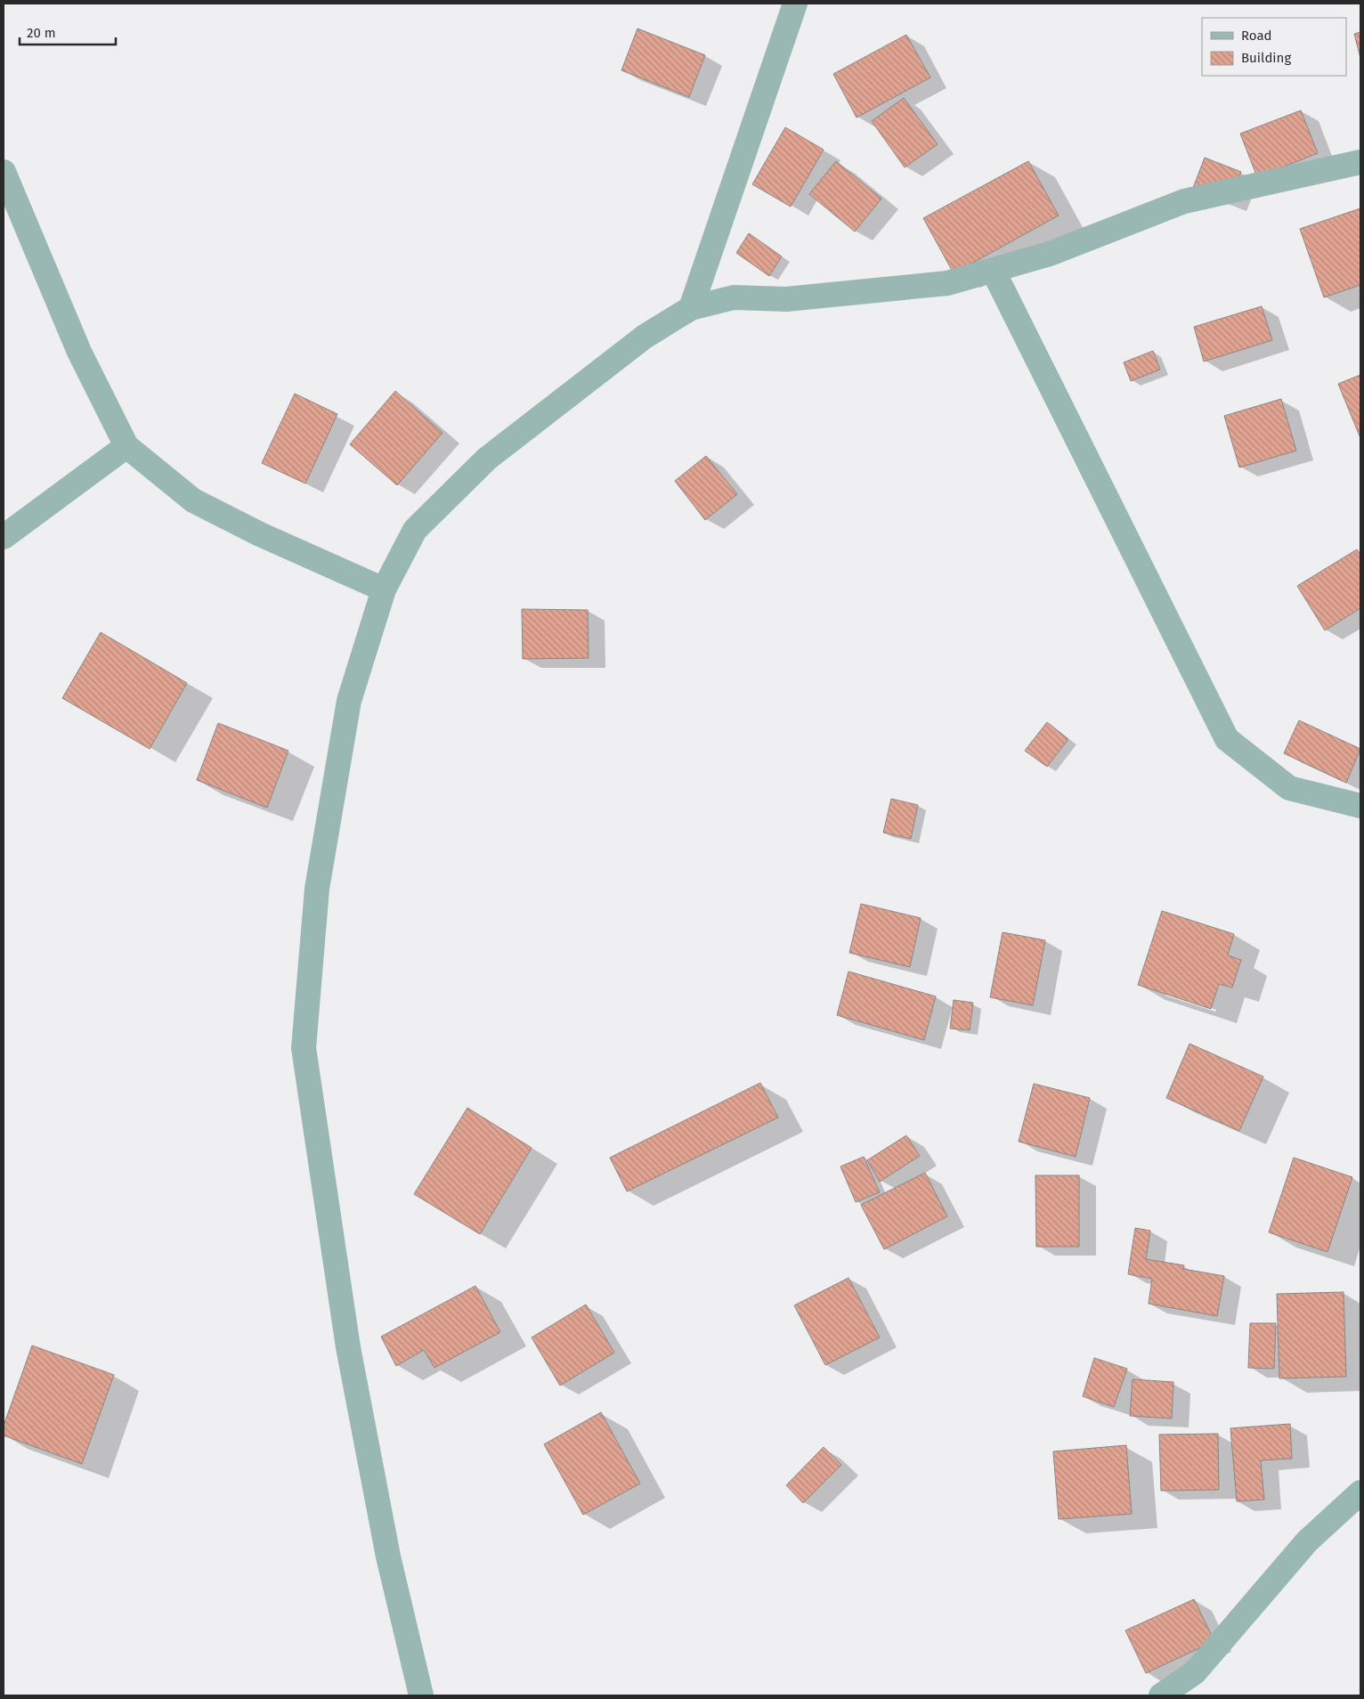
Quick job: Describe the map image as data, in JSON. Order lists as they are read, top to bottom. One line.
{"legend":["Road","Building"],"scale_bar":"20 m"}
